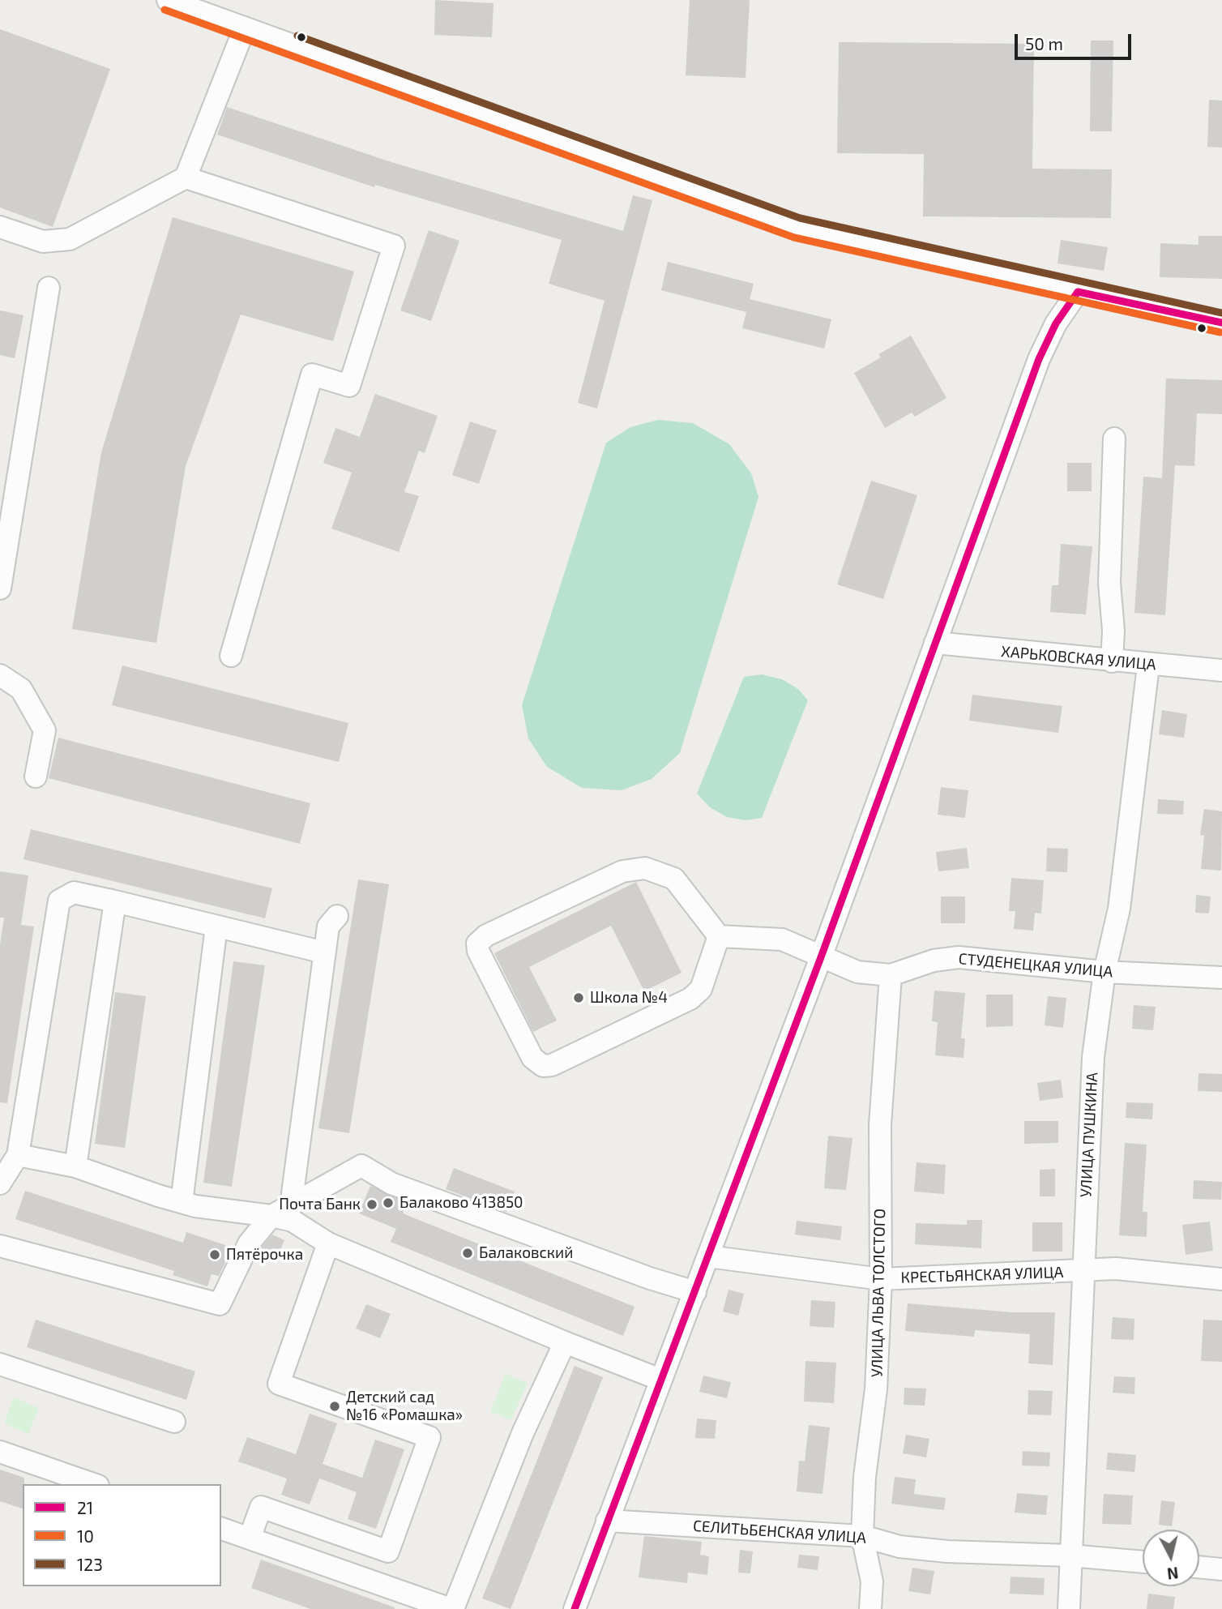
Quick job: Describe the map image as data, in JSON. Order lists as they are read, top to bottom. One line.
{"streets":{"street":["ХАРЬКОВСКАЯ УЛИЦА","СТУДЕНЕЦКАЯ УЛИЦА","УЛИЦА ПУШКИНА","КРЕСТЬЯНСКАЯ УЛИЦА","УЛИЦА ЛЬВА ТОЛСТОГО","СЕЛИТЬБЕНСКАЯ УЛИЦА"]},"crossings":[["ХАРЬКОВСКАЯ УЛИЦА","УЛИЦА ПУШКИНА"],["СТУДЕНЕЦКАЯ УЛИЦА","УЛИЦА ПУШКИНА"],["СТУДЕНЕЦКАЯ УЛИЦА","УЛИЦА ЛЬВА ТОЛСТОГО"],["УЛИЦА ПУШКИНА","КРЕСТЬЯНСКАЯ УЛИЦА"],["УЛИЦА ПУШКИНА","СЕЛИТЬБЕНСКАЯ УЛИЦА"],["КРЕСТЬЯНСКАЯ УЛИЦА","УЛИЦА ЛЬВА ТОЛСТОГО"],["УЛИЦА ЛЬВА ТОЛСТОГО","СЕЛИТЬБЕНСКАЯ УЛИЦА"]],"places":["Школа №4","Балаково 413850","Почта Банк","Балаковский","Пятёрочка","Детский сад №16 «Ромашка»"],"lines":["transit line 10","transit line 123","transit line 21"],"legend":["21","10","123"],"scale_bar":"50 m","north":"bottom"}
